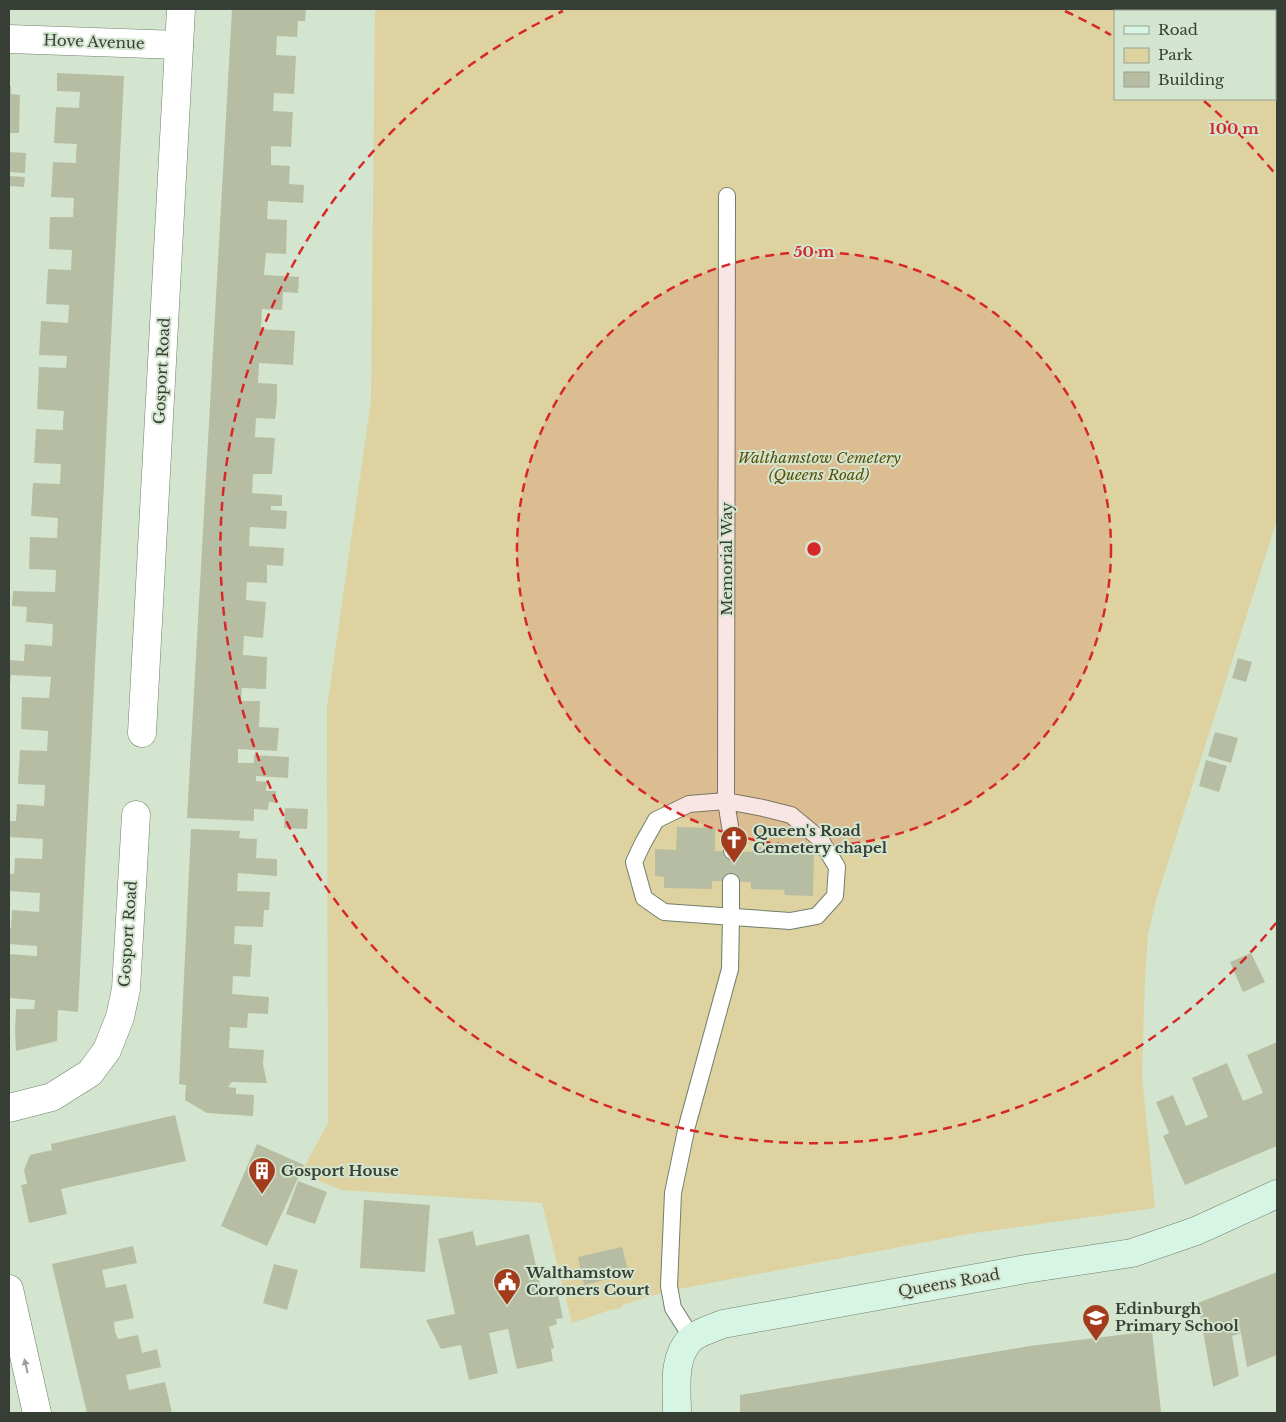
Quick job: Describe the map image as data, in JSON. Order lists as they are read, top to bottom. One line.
{"streets":{"street":["Hove Avenue","Gosport Road","Queens Road"],"lane":["Memorial Way"]},"crossings":[["Hove Avenue","Gosport Road"]],"parks":["Walthamstow Cemetery (Queens Road)"],"places":{"church":["Queen's Road Cemetery chapel"],"building":["Gosport House"],"public building":["Walthamstow Coroners Court"],"school or university":["Edinburgh Primary School"]},"legend":["Road","Park","Building"],"rings":["100 m","50 m"]}
